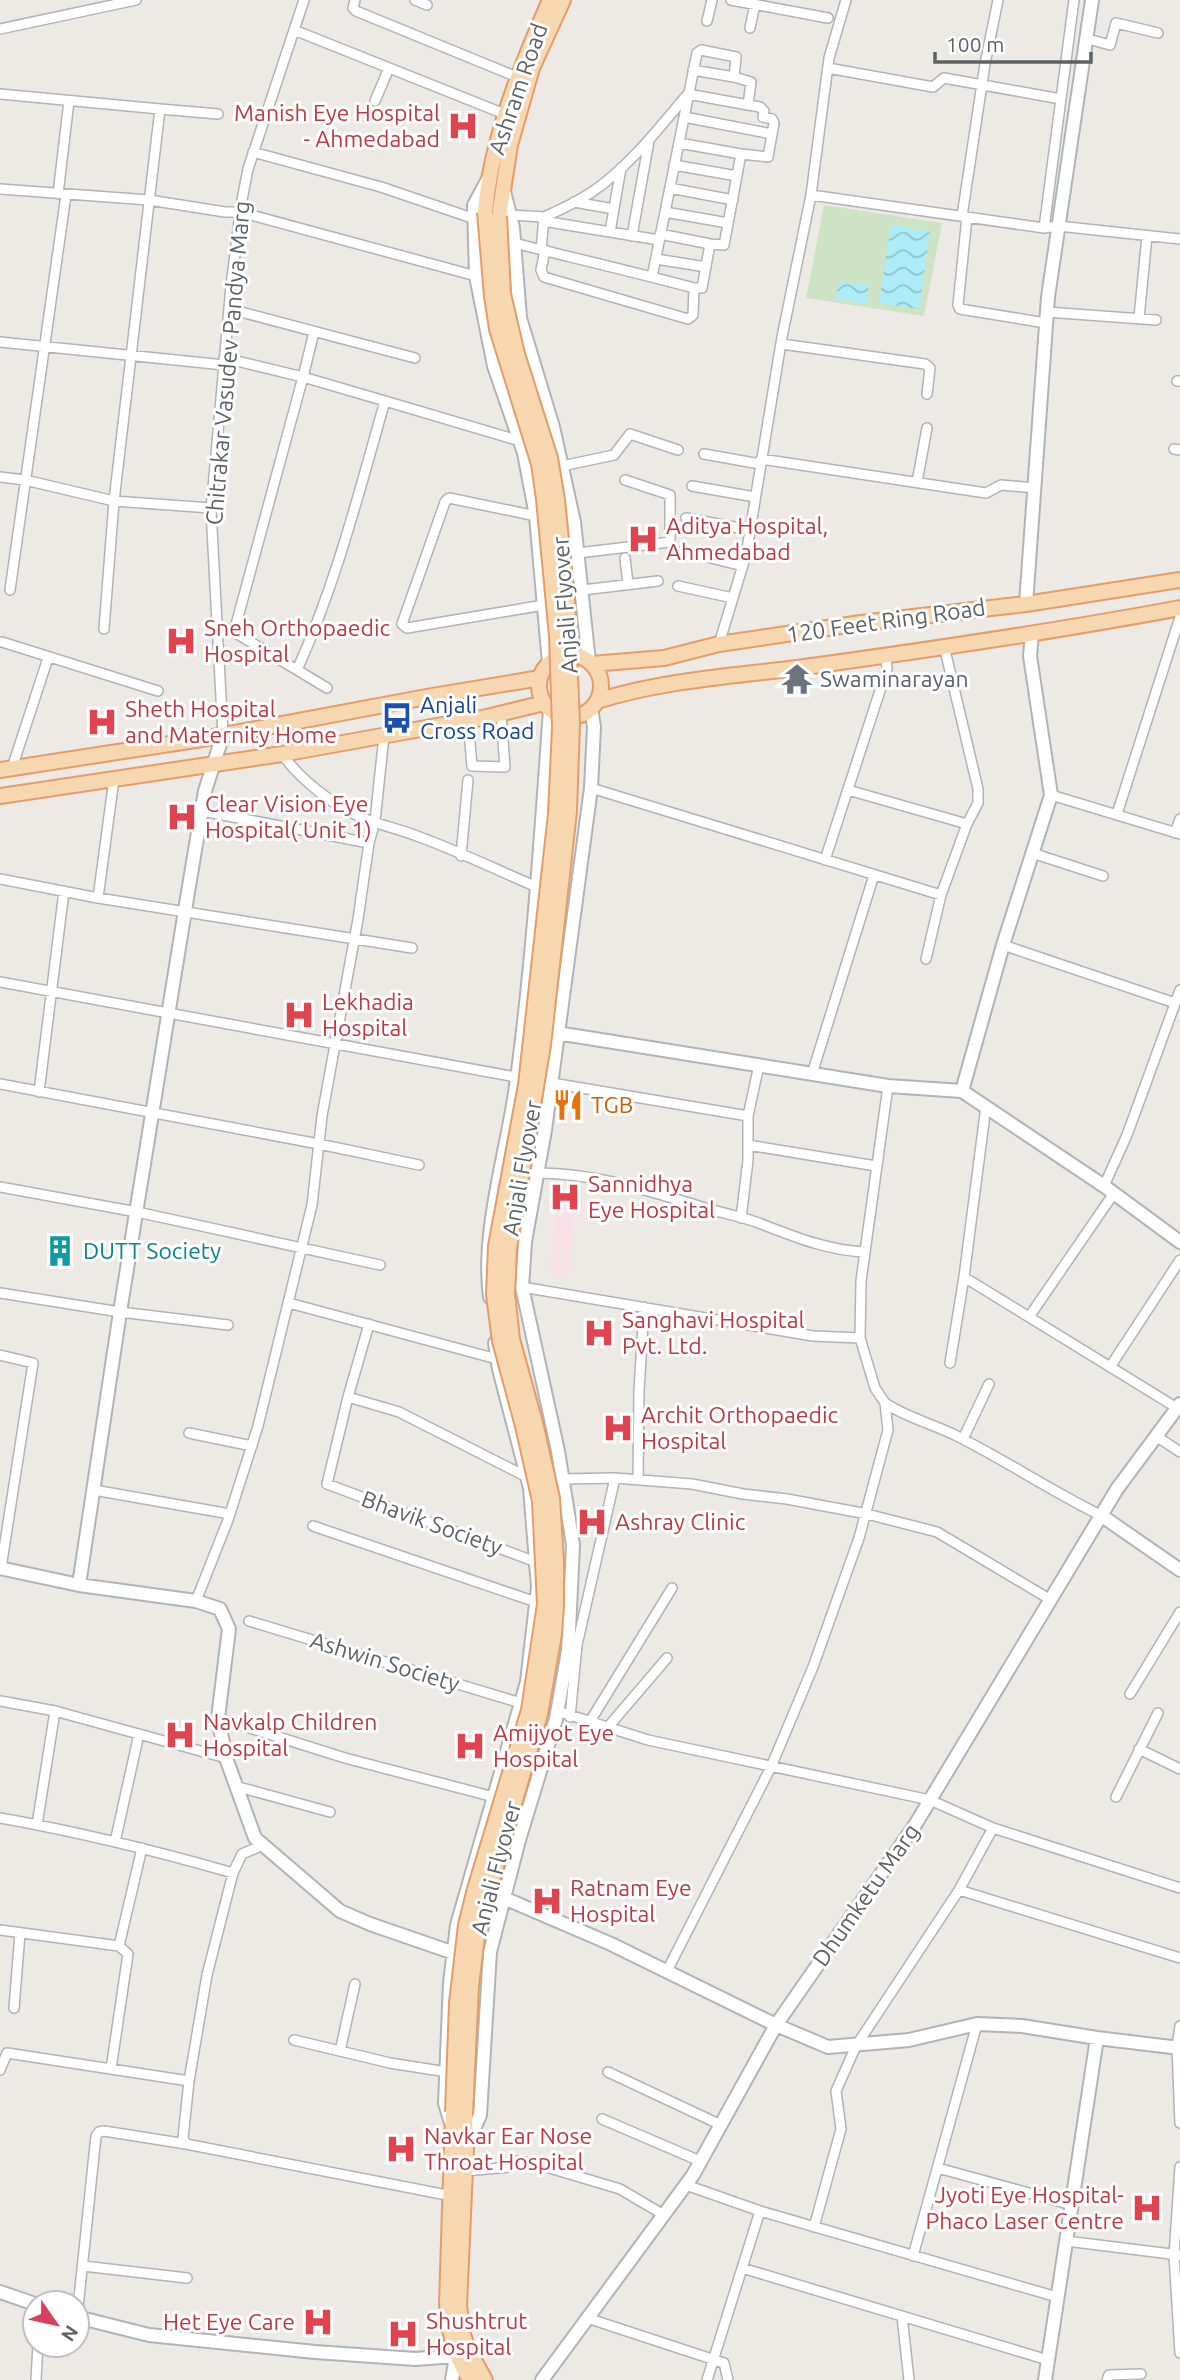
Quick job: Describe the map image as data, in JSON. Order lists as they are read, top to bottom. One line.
{"streets":{"main road":["Ashram Road","Anjali Flyover","120 Feet Ring Road"],"street":["Chitrakar Vasudev Pandya Marg","Bhavik Society","Ashwin Society","Dhumketu Marg"]},"crossings":[["Ashram Road","Anjali Flyover"]],"places":{"hospital":["Manish Eye Hospital - Ahmedabad","Aditya Hospital, Ahmedabad","Sneh Orthopaedic Hospital","Sheth Hospital and Maternity Home","Clear Vision Eye Hospital( Unit 1)","Lekhadia Hospital","Sannidhya Eye Hospital","Sanghavi Hospital Pvt. Ltd.","Archit Orthopaedic Hospital","Ashray Clinic","Navkalp Children Hospital","Amijyot Eye Hospital","Ratnam Eye Hospital","Navkar Ear Nose Throat Hospital","Jyoti Eye Hospital- Phaco Laser Centre","Het Eye Care","Shushtrut Hospital"],"temple":["Swaminarayan"],"bus stop":["Anjali Cross Road"],"restaurant":["TGB"],"building":["DUTT Society"]},"scale_bar":"100 m","north":"bottom right"}
